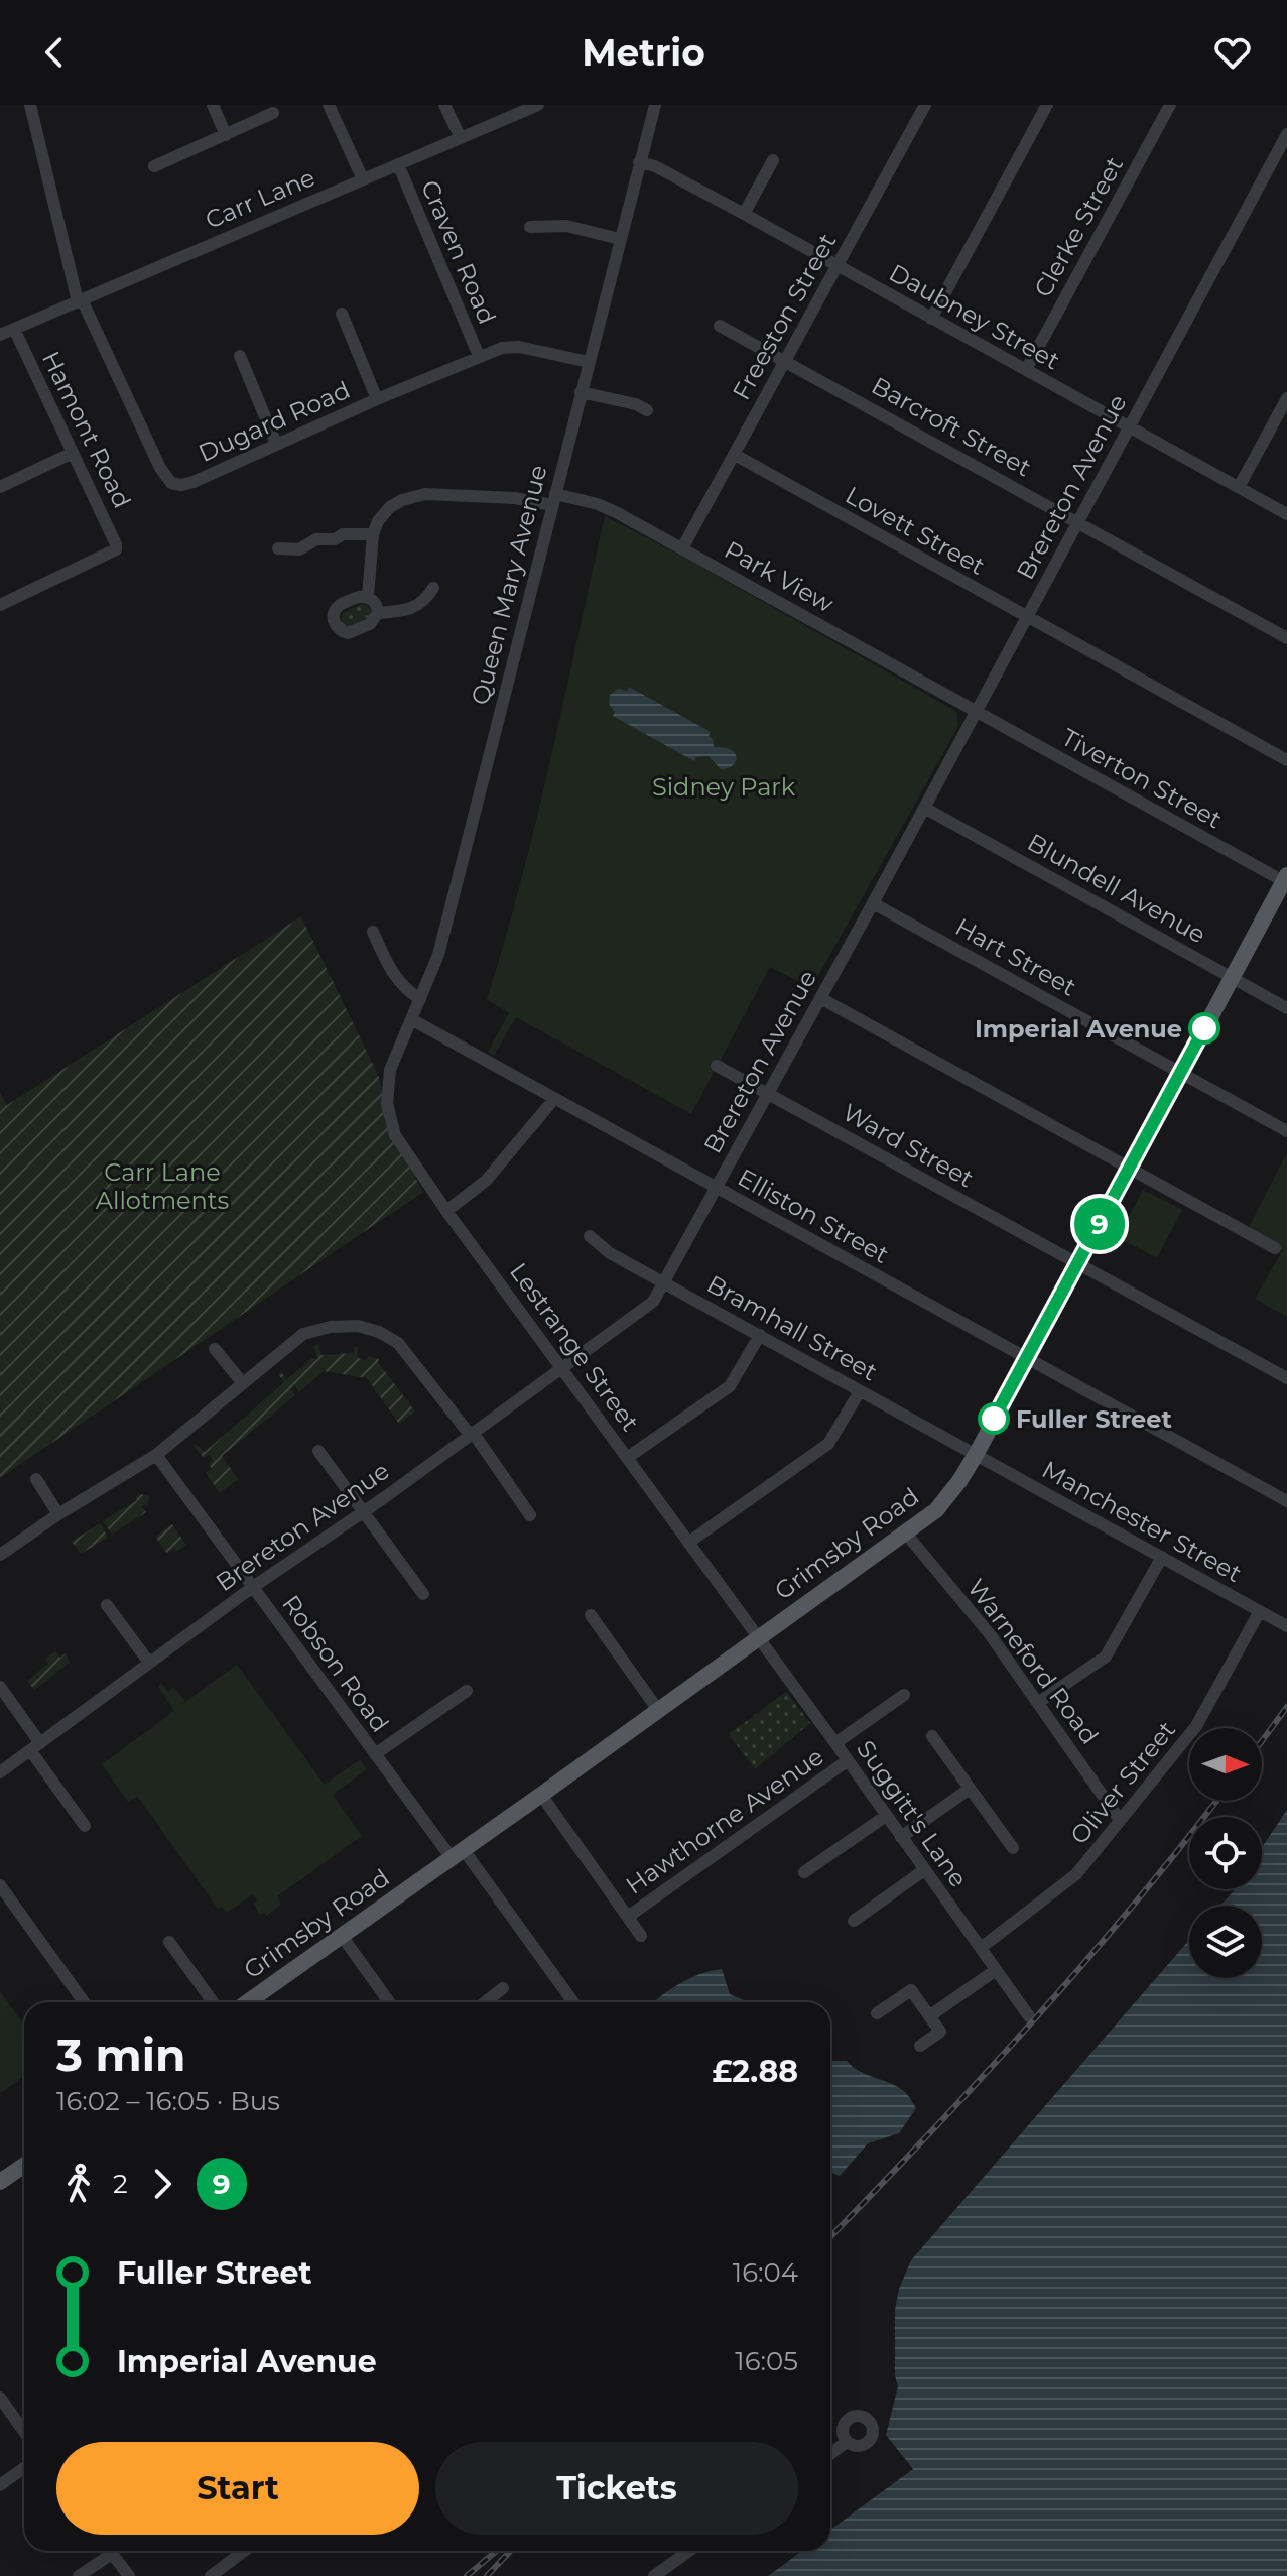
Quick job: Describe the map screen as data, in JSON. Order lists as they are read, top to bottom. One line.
{"streets":{"main road":["Grimsby Road"],"street":["Carr Lane","Clerke Street","Craven Road","Freeston Street","Daubney Street","Dugard Road","Barcroft Street","Hamont Road","Brereton Avenue","Lovett Street","Park View","Queen Mary Avenue","Tiverton Street","Blundell Avenue","Hart Street","Ward Street","Elliston Street","Bramhall Street","Lestrange Street","Manchester Street","Warneford Road","Robson Road","Oliver Street","Suggitt's Lane","Hawthorne Avenue"]},"crossings":[["Carr Lane","Craven Road"],["Carr Lane","Dugard Road"],["Carr Lane","Hamont Road"],["Clerke Street","Daubney Street"],["Craven Road","Dugard Road"],["Freeston Street","Daubney Street"],["Freeston Street","Barcroft Street"],["Freeston Street","Lovett Street"],["Freeston Street","Park View"],["Daubney Street","Brereton Avenue"],["Daubney Street","Queen Mary Avenue"],["Dugard Road","Queen Mary Avenue"],["Barcroft Street","Brereton Avenue"],["Brereton Avenue","Lovett Street"],["Brereton Avenue","Park View"],["Brereton Avenue","Tiverton Street"],["Brereton Avenue","Blundell Avenue"],["Brereton Avenue","Hart Street"],["Brereton Avenue","Ward Street"],["Brereton Avenue","Elliston Street"],["Brereton Avenue","Bramhall Street"],["Brereton Avenue","Lestrange Street"],["Brereton Avenue","Robson Road"],["Park View","Queen Mary Avenue"],["Park View","Tiverton Street"],["Queen Mary Avenue","Elliston Street"],["Queen Mary Avenue","Lestrange Street"],["Tiverton Street","Grimsby Road"],["Blundell Avenue","Grimsby Road"],["Hart Street","Grimsby Road"],["Ward Street","Grimsby Road"],["Elliston Street","Grimsby Road"],["Bramhall Street","Manchester Street"],["Bramhall Street","Grimsby Road"],["Lestrange Street","Grimsby Road"],["Lestrange Street","Suggitt's Lane"],["Manchester Street","Grimsby Road"],["Manchester Street","Oliver Street"],["Grimsby Road","Warneford Road"],["Grimsby Road","Robson Road"],["Grimsby Road","Suggitt's Lane"],["Warneford Road","Oliver Street"],["Oliver Street","Suggitt's Lane"],["Suggitt's Lane","Hawthorne Avenue"]],"parks":["Sidney Park","Carr Lane Allotments"],"places":["Imperial Avenue","Fuller Street"],"lines":["bus line 9"],"north":"right","page":{"header":"Metrio","on_map":"9","heading":["3 min","16:02 – 16:05 · Bus","£2.88"],"legs":["2","9"],"list":[{"name":"Fuller Street","value":"16:04"},{"name":"Imperial Avenue","value":"16:05"}],"buttons":["Start","Tickets"]}}
